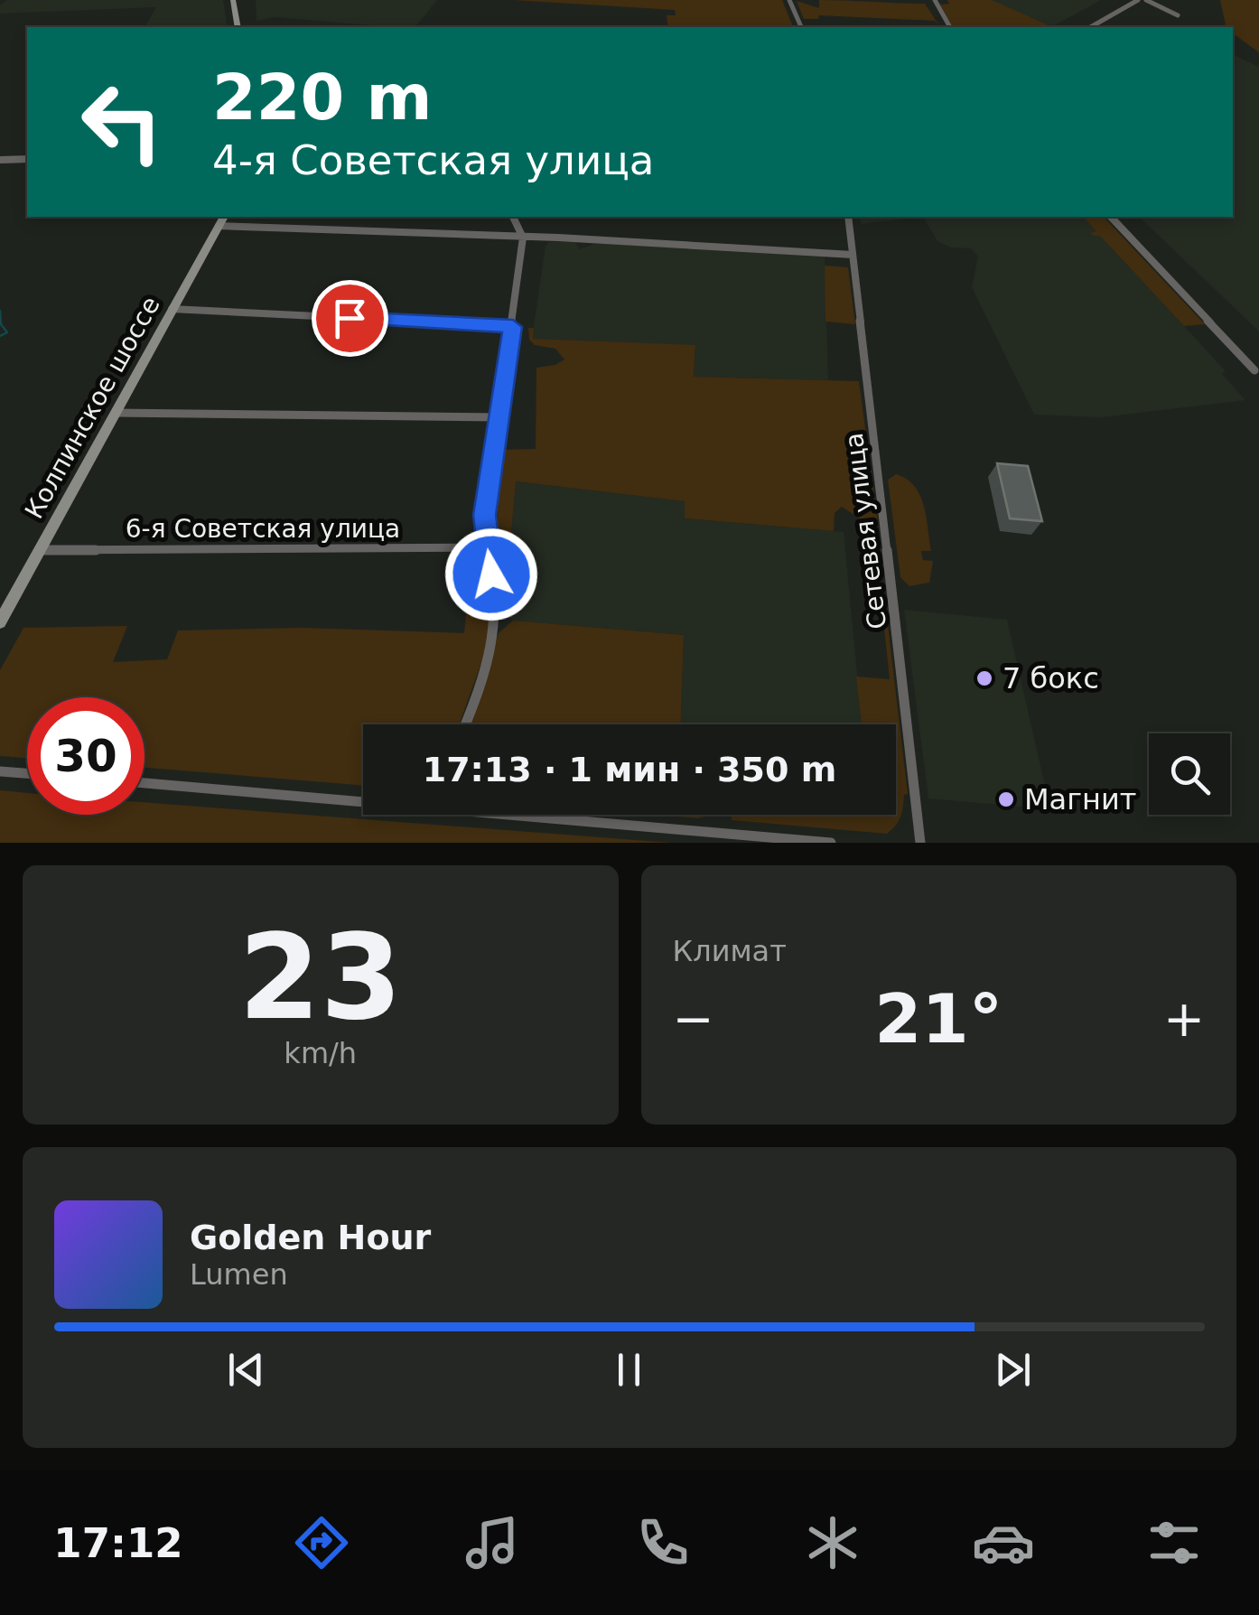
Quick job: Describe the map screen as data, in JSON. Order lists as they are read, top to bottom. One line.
{"streets":{"main road":["Колпинское шоссе"],"street":["6-я Советская улица","Сетевая улица"]},"crossings":[["Колпинское шоссе","6-я Советская улица"]],"places":["7 бокс","Магнит"],"page":{"turn":["220 m","4-я Советская улица"],"limit":"30","trip":"17:13 · 1 мин · 350 m","tile":[["23","km/h"],"Климат"],"heat":["−","21°","+"],"song":["Golden Hour","Lumen"],"tabs":"17:12"}}
